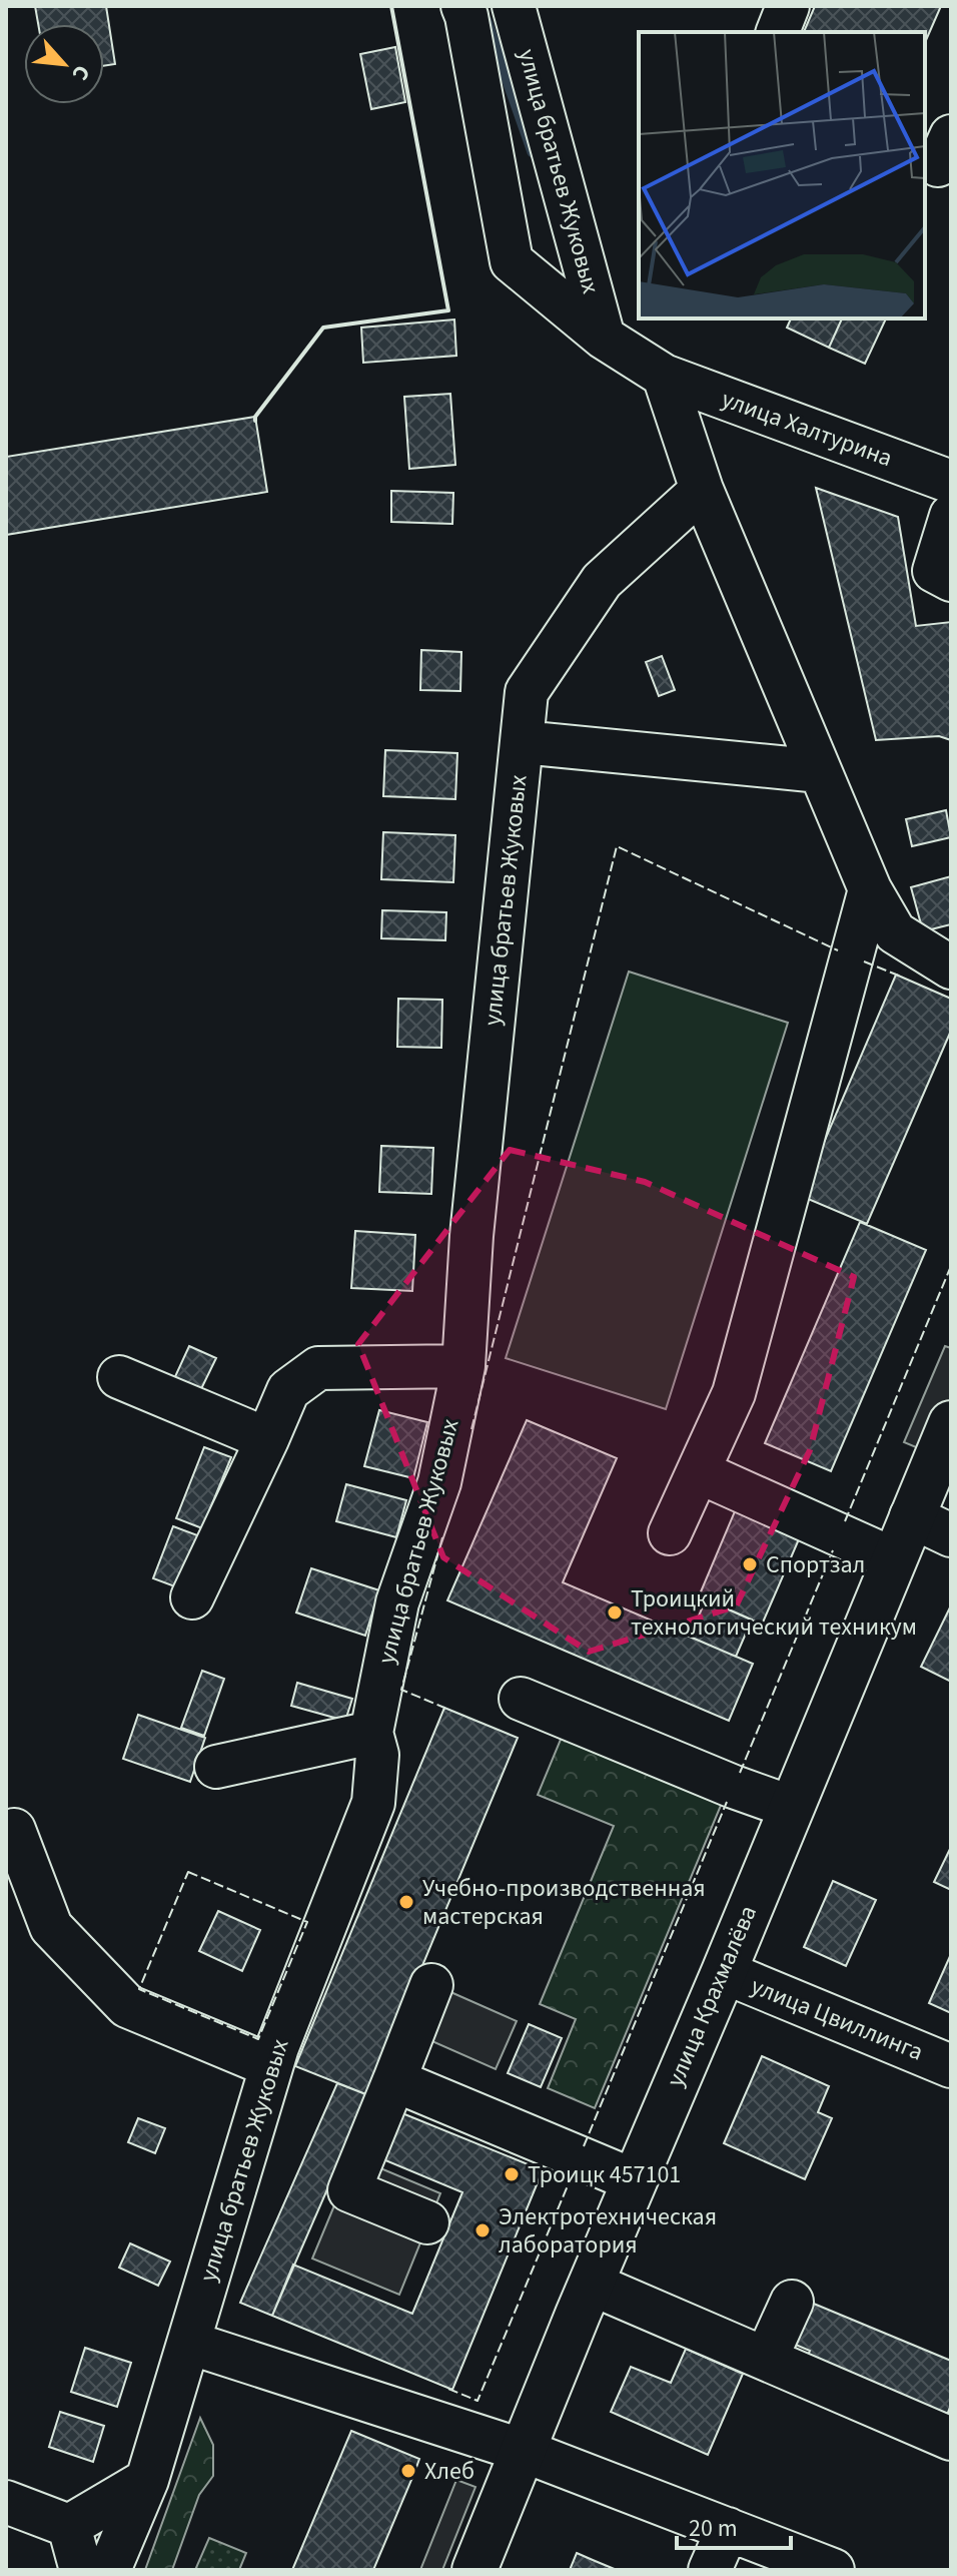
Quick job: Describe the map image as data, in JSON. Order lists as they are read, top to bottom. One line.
{"streets":{"main road":["улица Крахмалёва"],"street":["улица братьев Жуковых","улица Халтурина","улица Цвиллинга"]},"crossings":[["улица братьев Жуковых","улица Халтурина"],["улица Крахмалёва","улица Цвиллинга"]],"places":["Спортзал","Троицкий технологический техникум","Учебно-производственная мастерская","Троицк 457101","Электротехническая лаборатория","Хлеб"],"scale_bar":"20 m","north":"bottom right"}
